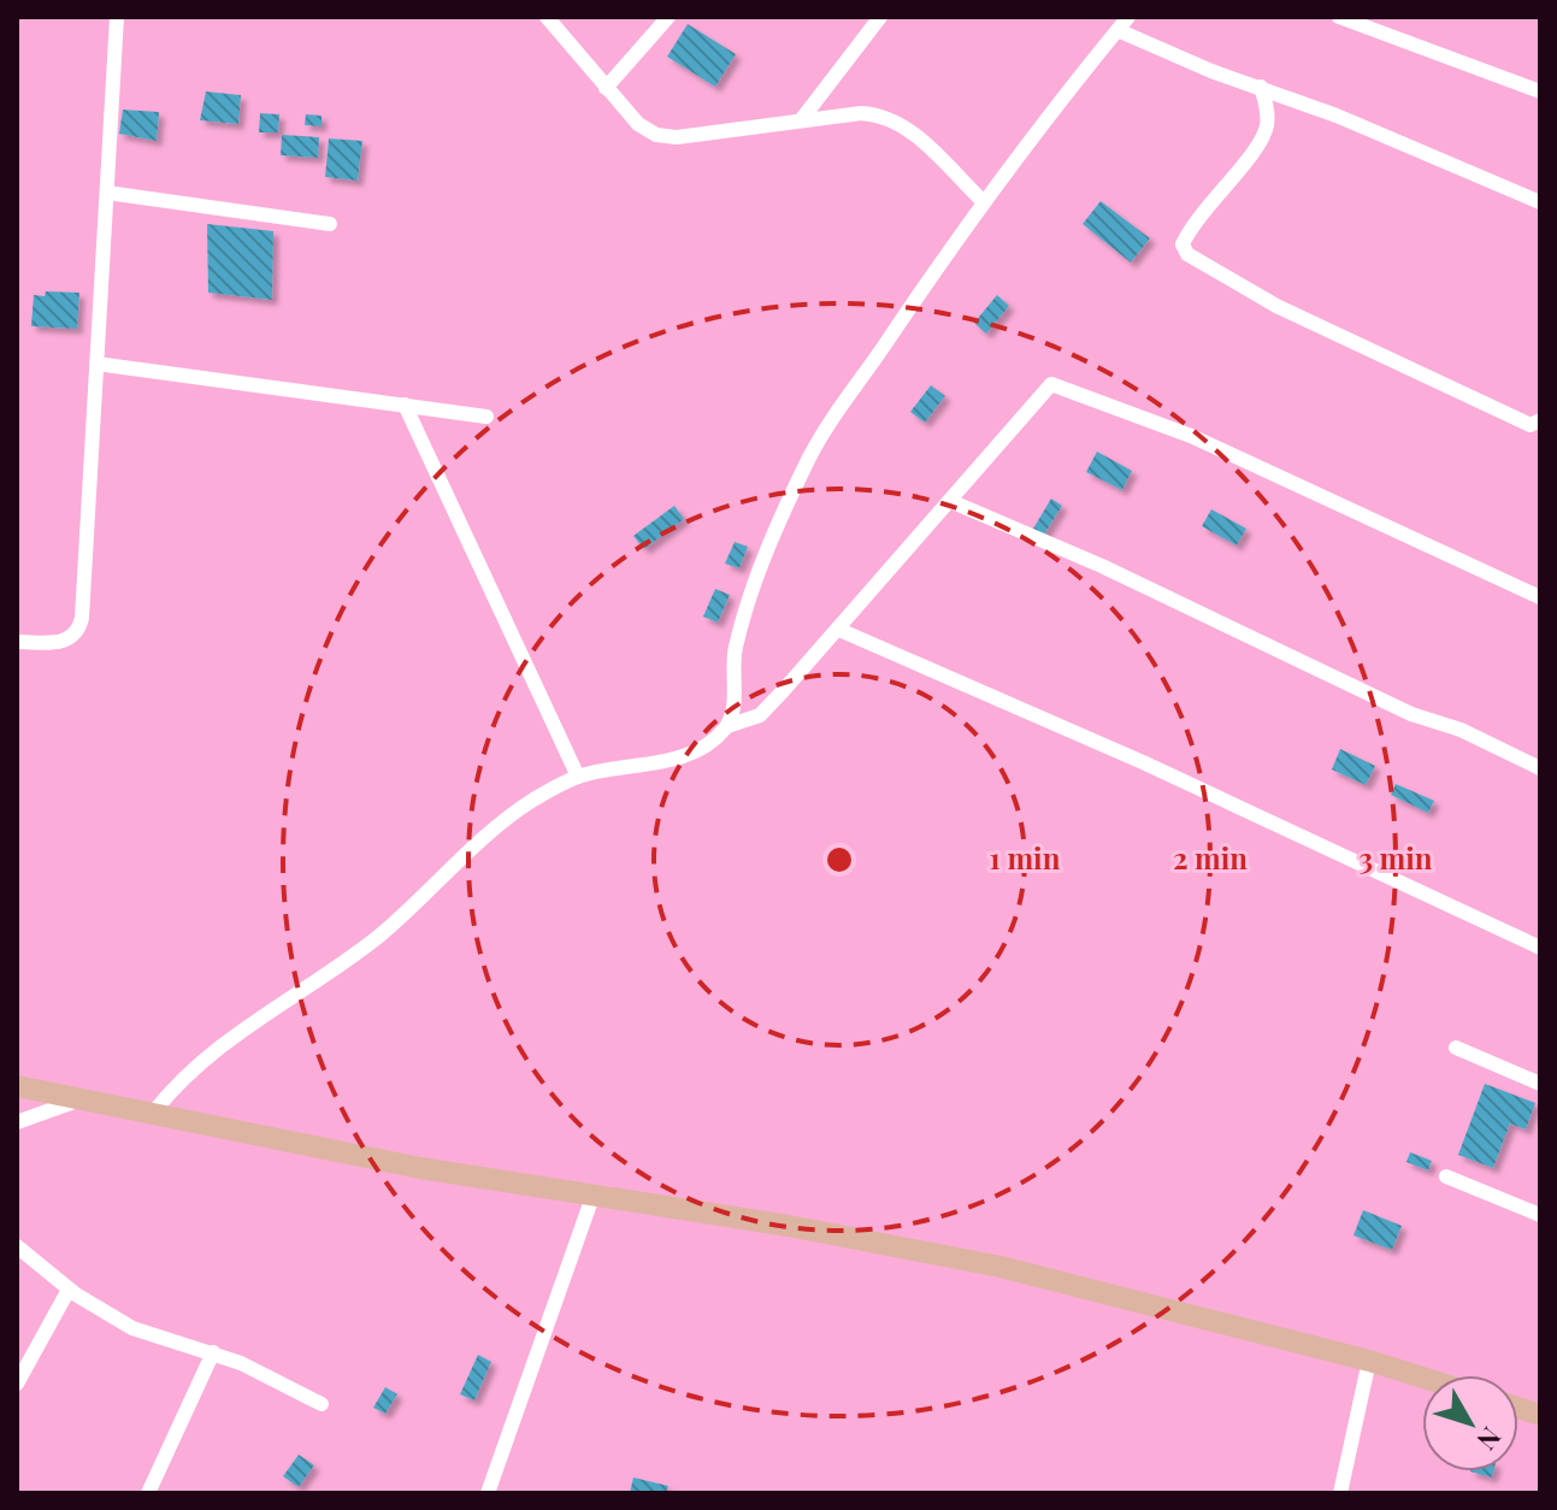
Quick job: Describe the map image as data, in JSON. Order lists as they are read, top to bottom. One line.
{"north":"bottom right","rings":["1 min","2 min","3 min"]}
